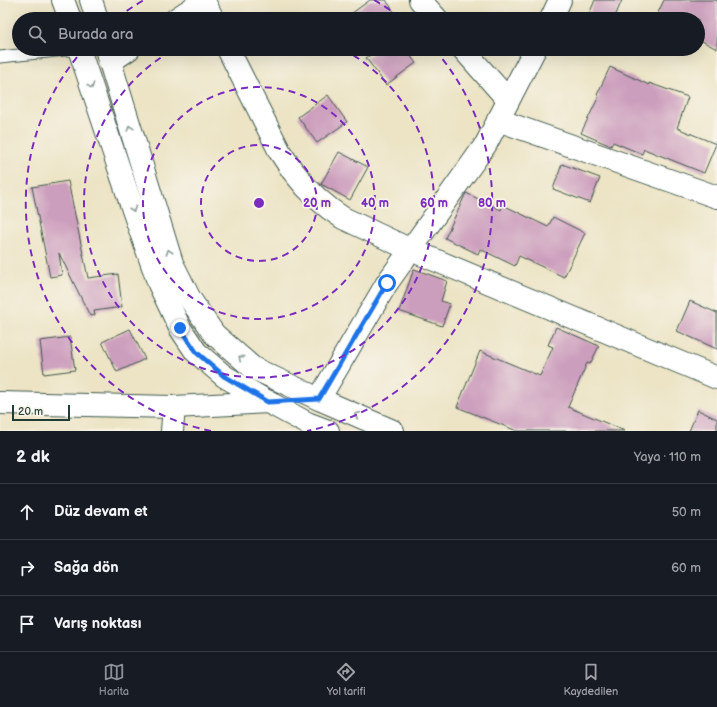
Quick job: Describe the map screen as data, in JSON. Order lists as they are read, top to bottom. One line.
{"scale_bar":"20 m","page":{"search":"Burada ara","scale":"20 m","heading":["2 dk","Yaya · 110 m"],"list":[["Düz devam et","50 m"],["Sağa dön","60 m"],"Varış noktası"],"nav":["Harita","Yol tarifi","Kaydedilen"]},"rings":["20 m","40 m","60 m","80 m"]}
